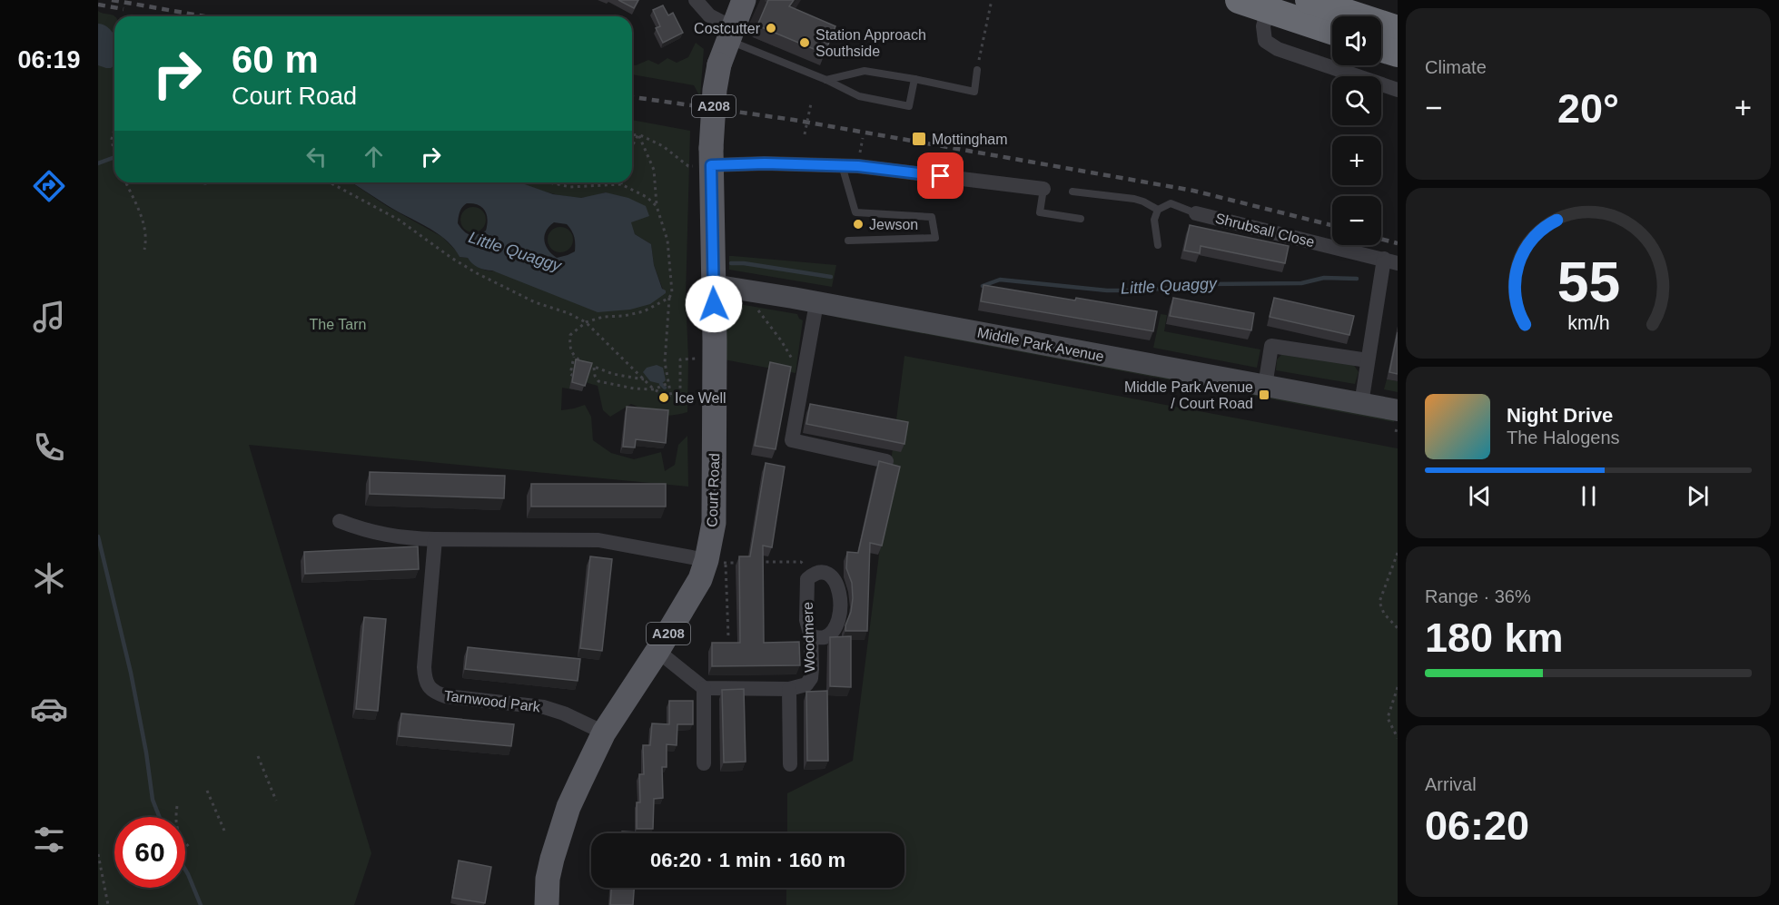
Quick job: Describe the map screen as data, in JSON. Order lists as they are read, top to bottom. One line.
{"streets":{"main road":["A208","Court Road"],"street":["Shrubsall Close","Middle Park Avenue","Woodmere","Tarnwood Park"]},"crossings":[["Middle Park Avenue","Court Road"],["Court Road","Tarnwood Park"]],"water":["Little Quaggy"],"parks":["The Tarn"],"places":{"other":["Costcutter","Station Approach Southside","Jewson","Ice Well"],"transit":["Mottingham","Middle Park Avenue / Court Road"]},"page":{"tabs":"06:19","tile":["Climate",["Range · 36%","180 km"],["Arrival","06:20"]],"map_buttons":["+","−"],"turn":["60 m","Court Road"],"heat":["−","20°","+"],"song":["Night Drive","The Halogens"],"limit":"60","trip":"06:20 · 1 min · 160 m","gauge":["55","km/h"]}}
